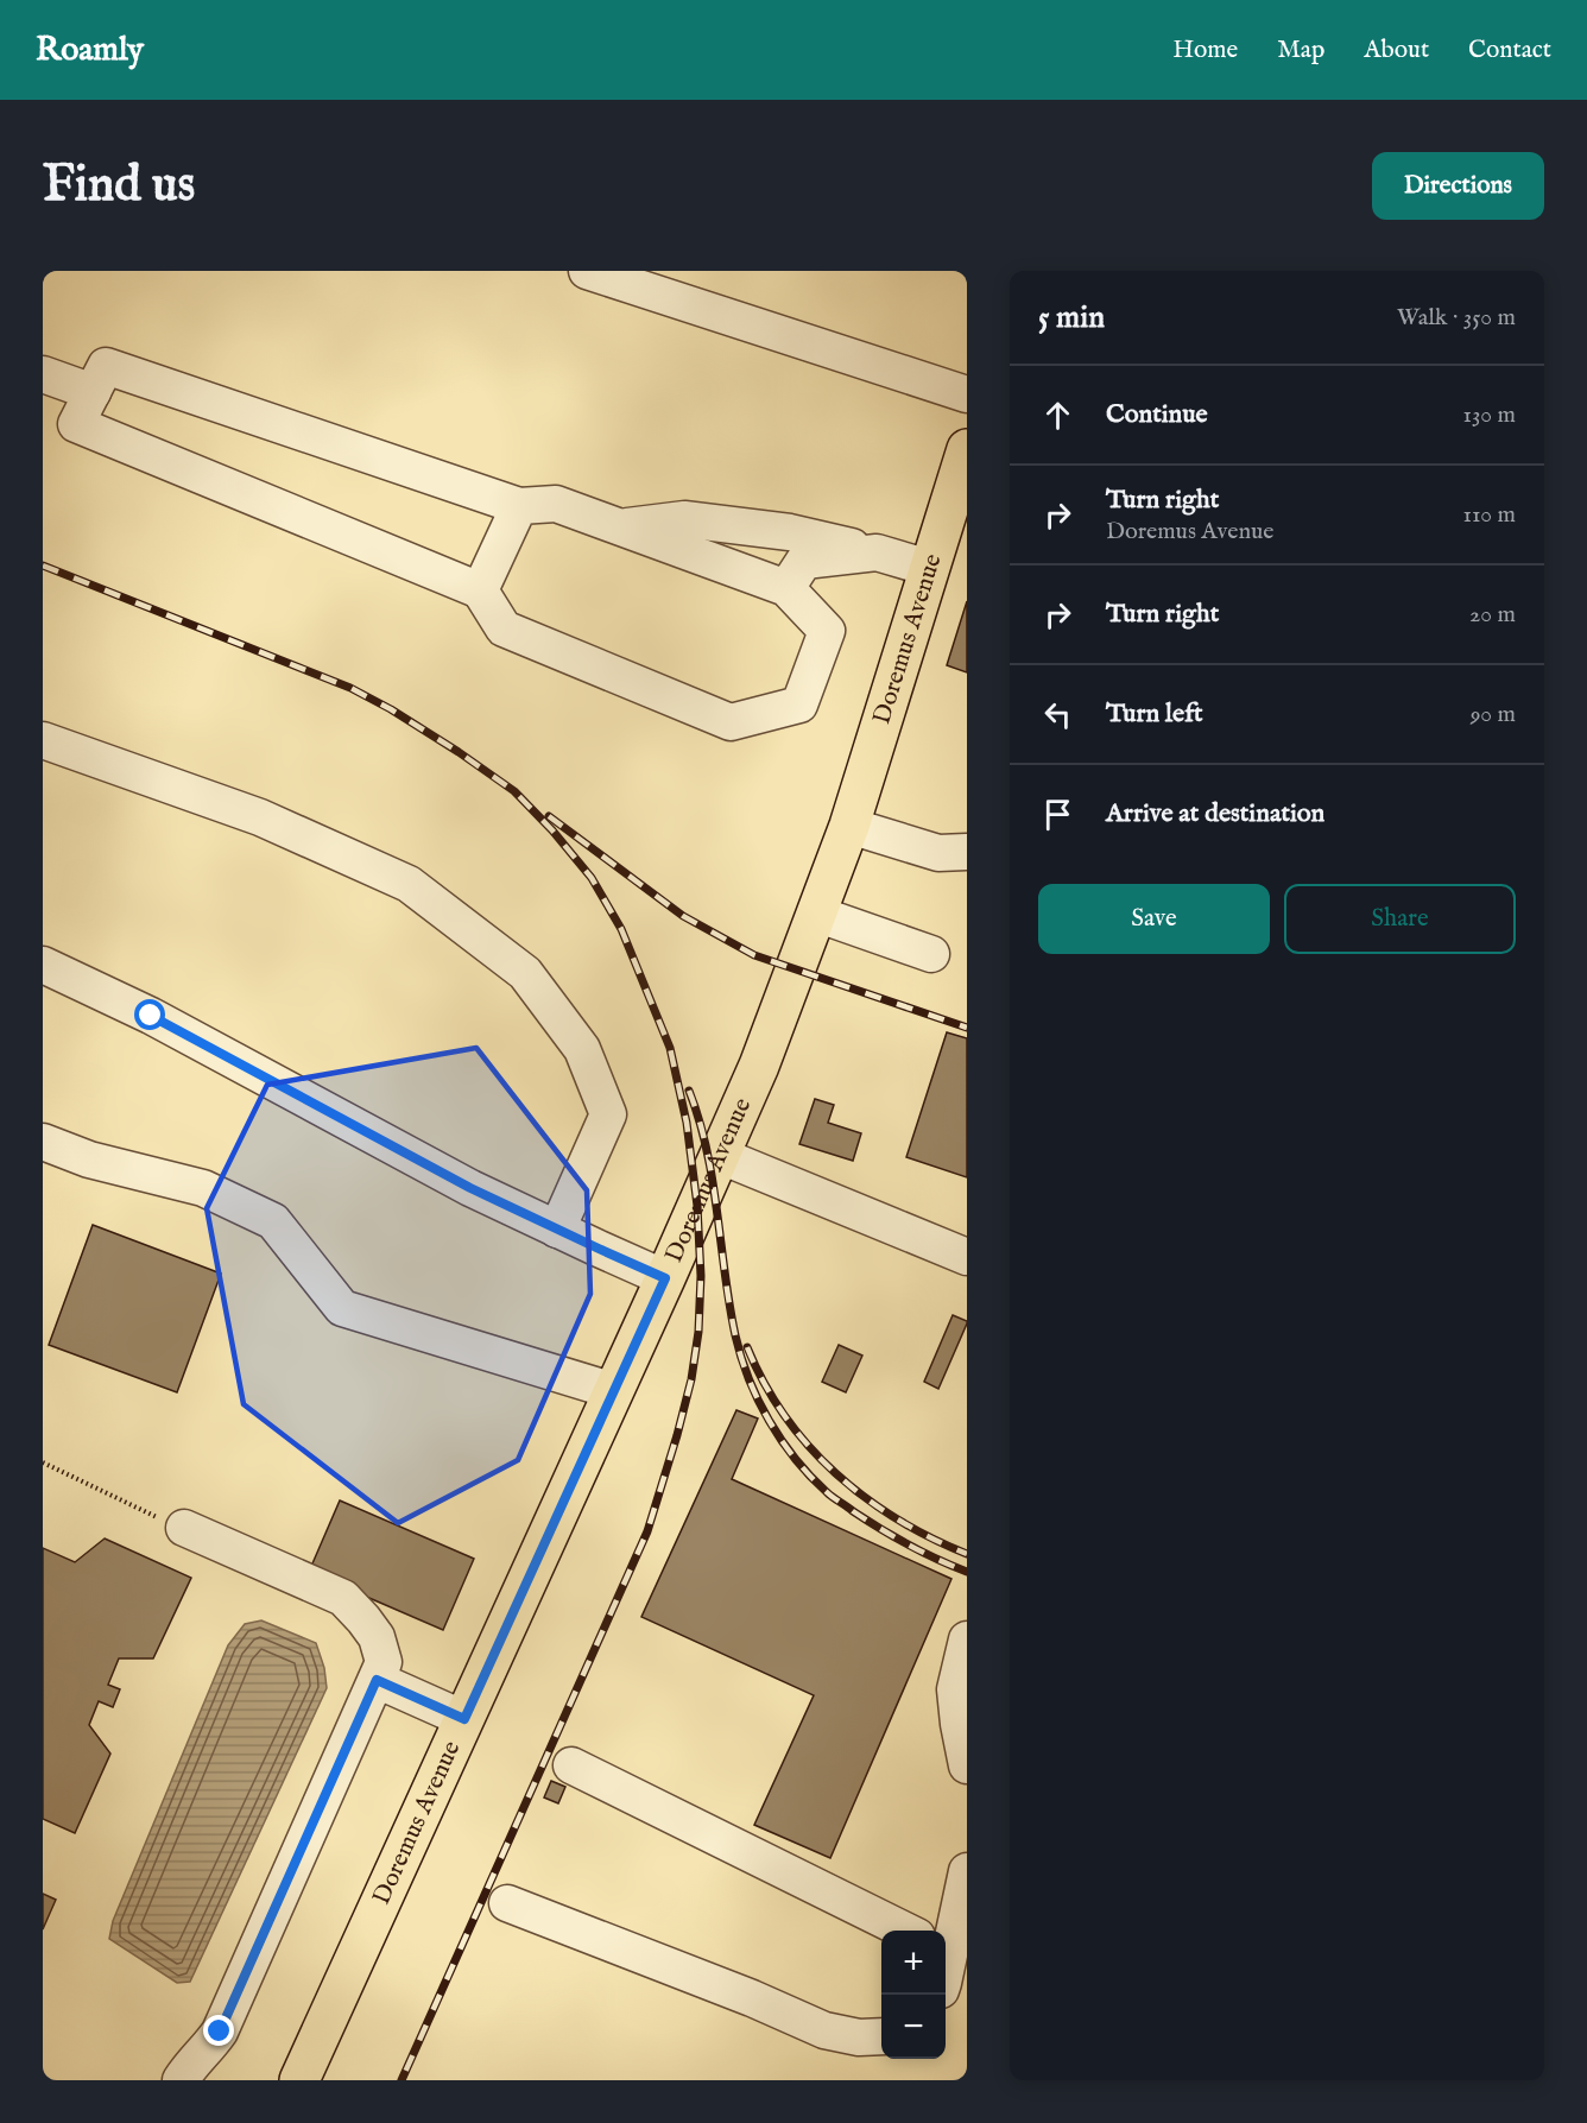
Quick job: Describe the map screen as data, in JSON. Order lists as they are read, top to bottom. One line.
{"streets":{"main road":["Doremus Avenue"]},"page":{"header":"Roamly","nav":["Home","Map","About","Contact"],"buttons":["Directions",["Save","Share"]],"title":"Find us","heading":["5 min","Walk · 350 m"],"list":[["Continue","130 m"],["Turn right","Doremus Avenue","110 m"],["Turn right","20 m"],["Turn left","90 m"],"Arrive at destination"],"map_buttons":["+","−"]}}
